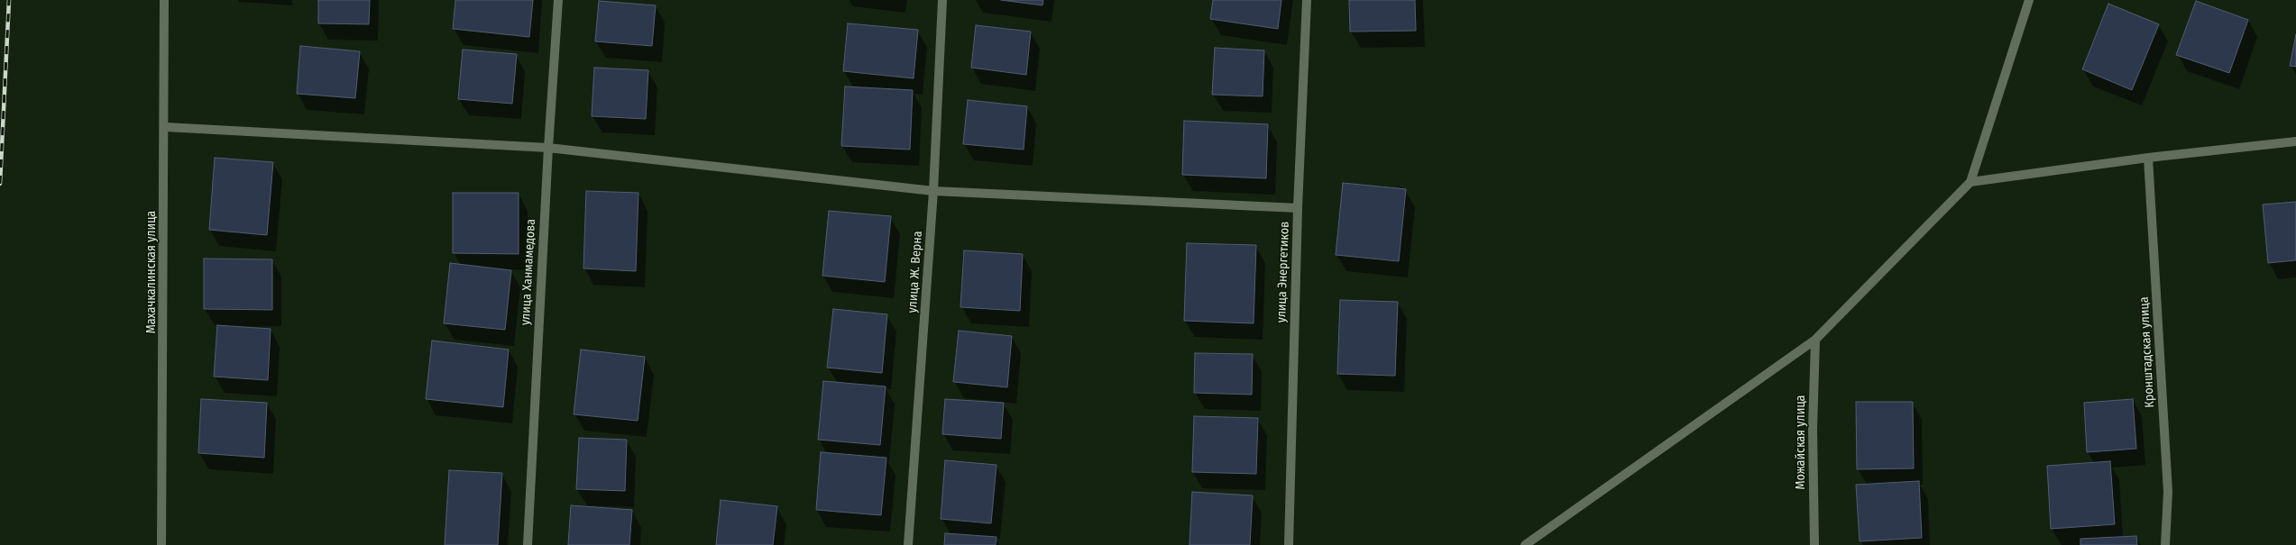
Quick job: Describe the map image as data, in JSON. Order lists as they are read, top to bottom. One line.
{"streets":{"street":["Махачкалинская улица","улица Ханмамедова","улица Ж. Верна","улица Энергетиков","Кронштадская улица","Можайская улица"]}}
